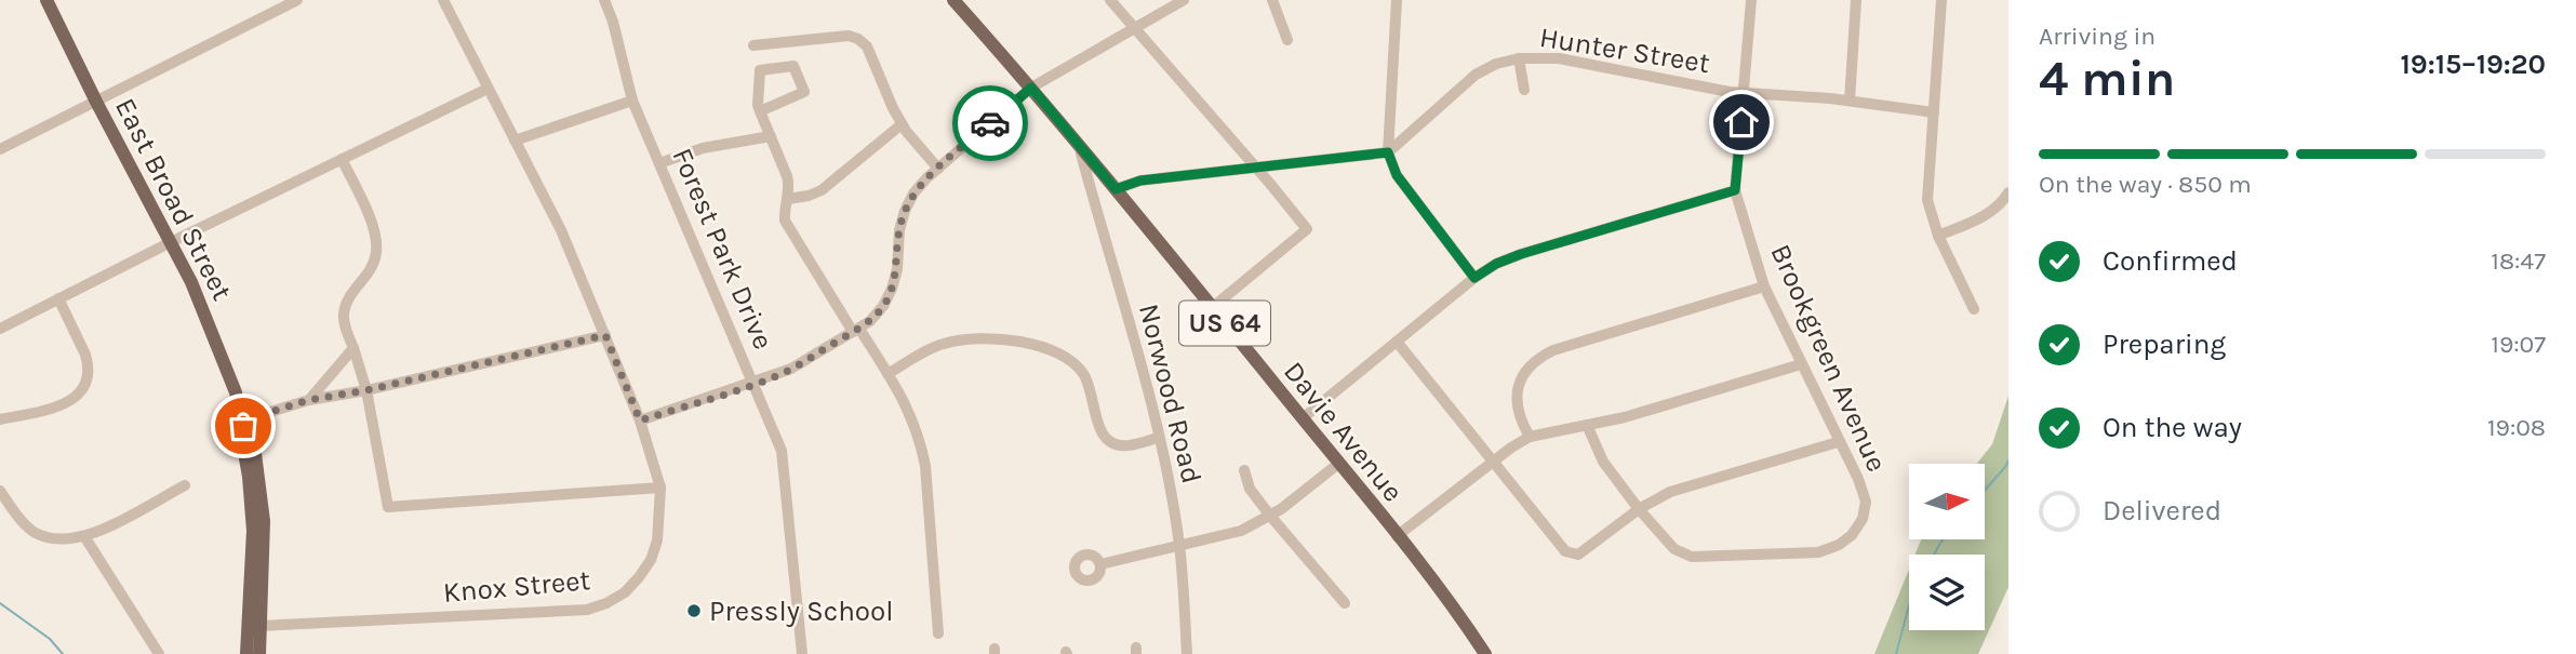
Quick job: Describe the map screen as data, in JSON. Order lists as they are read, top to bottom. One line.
{"streets":{"main road":["East Broad Street","US 64","Davie Avenue"],"street":["Hunter Street","Forest Park Drive","Brookgreen Avenue","Norwood Road","Knox Street"]},"crossings":[["Hunter Street","Brookgreen Avenue"],["East Broad Street","Knox Street"],["Norwood Road","Davie Avenue"]],"places":["Pressly School"],"north":"right","page":{"heading":["4 min","Arriving in","19:15–19:20"],"bar":"On the way · 850 m","list":[["Confirmed","18:47"],["Preparing","19:07"],["On the way","19:08"],"Delivered"]}}
